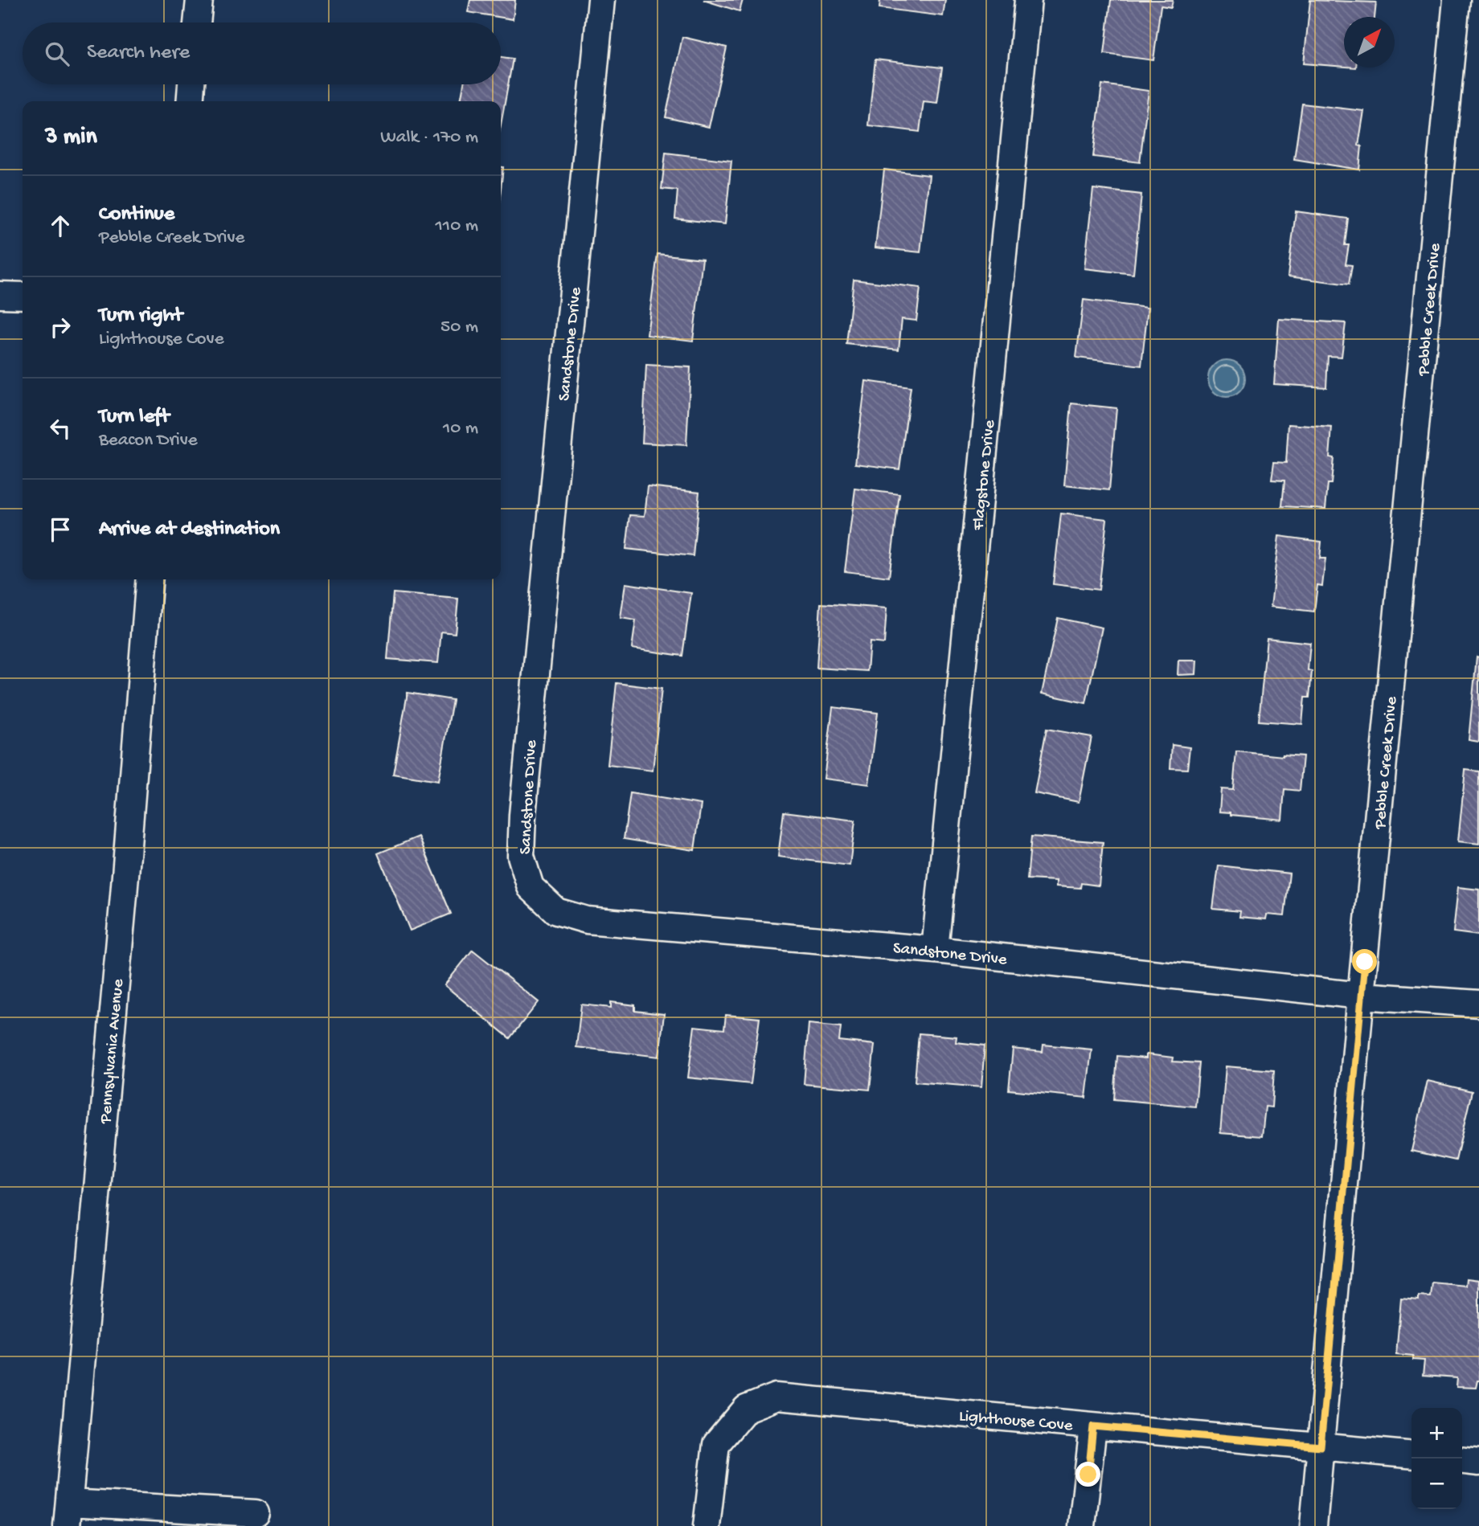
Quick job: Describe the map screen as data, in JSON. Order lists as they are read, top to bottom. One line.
{"streets":{"street":["Pebble Creek Drive","Sandstone Drive","Flagstone Drive","Pennsylvania Avenue","Lighthouse Cove"]},"crossings":[["Pebble Creek Drive","Sandstone Drive"],["Pebble Creek Drive","Lighthouse Cove"],["Sandstone Drive","Flagstone Drive"]],"north":"top right","page":{"search":"Search here","heading":["3 min","Walk · 170 m"],"list":[["Continue","Pebble Creek Drive","110 m"],["Turn right","Lighthouse Cove","50 m"],["Turn left","Beacon Drive","10 m"],"Arrive at destination"],"map_buttons":["+","−"]}}
